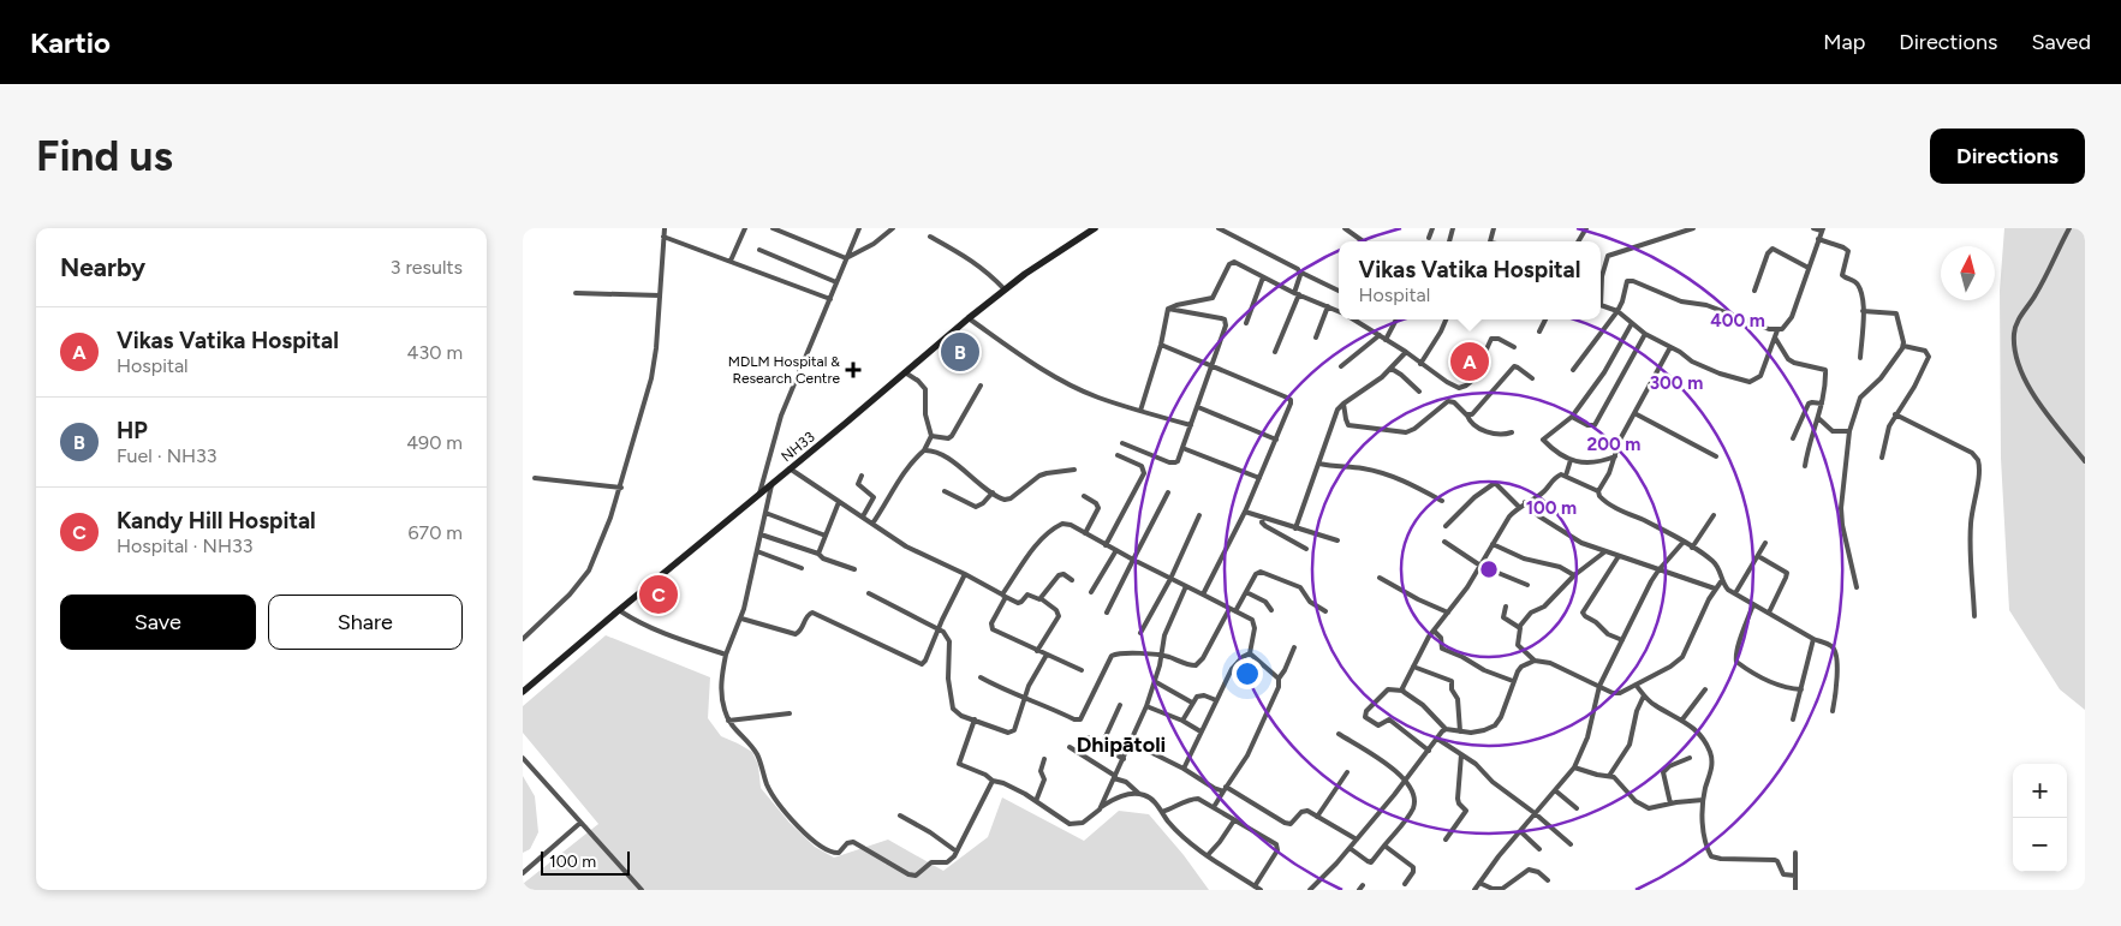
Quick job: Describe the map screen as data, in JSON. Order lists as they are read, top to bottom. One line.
{"streets":{"main road":["NH33"]},"districts":["Dhipātoli"],"places":{"health":["MDLM Hospital & Research Centre"]},"scale_bar":"100 m","north":"top","page":{"header":"Kartio","nav":["Map","Directions","Saved"],"buttons":["Directions",["Save","Share"]],"title":"Find us","heading":["Nearby","3 results"],"popup":["Vikas Vatika Hospital","Hospital"],"list":[{"mark":"A","name":"Vikas Vatika Hospital","note":"Hospital","value":"430 m"},{"mark":"B","name":"HP","note":"Fuel · NH33","value":"490 m"},{"mark":"C","name":"Kandy Hill Hospital","note":"Hospital · NH33","value":"670 m"}],"pins":["B","A","C"],"map_buttons":["+","−"],"scale":"100 m"},"rings":["400 m","300 m","200 m","100 m"]}
